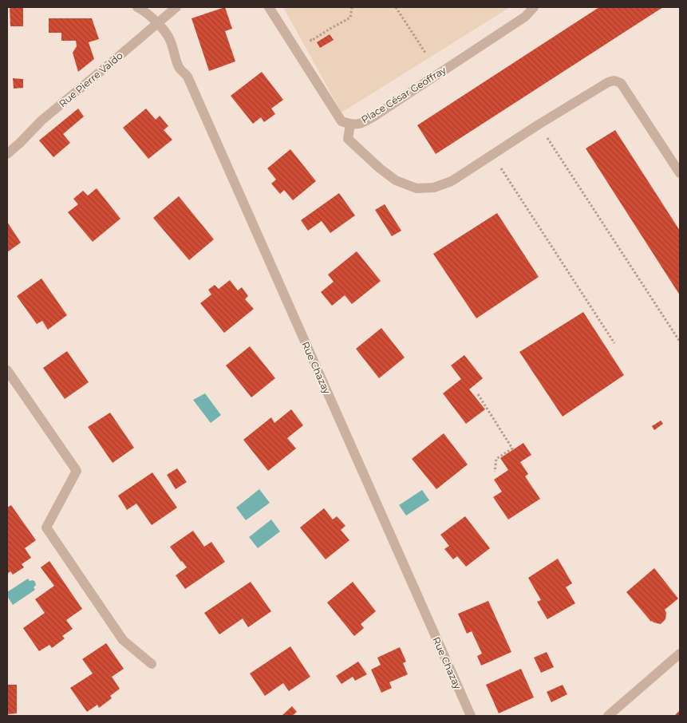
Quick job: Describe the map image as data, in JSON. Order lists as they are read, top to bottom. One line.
{"streets":{"street":["Rue Pierre Valdo","Place César Geoffray","Rue Chazay"]},"crossings":[["Rue Pierre Valdo","Rue Chazay"]]}
